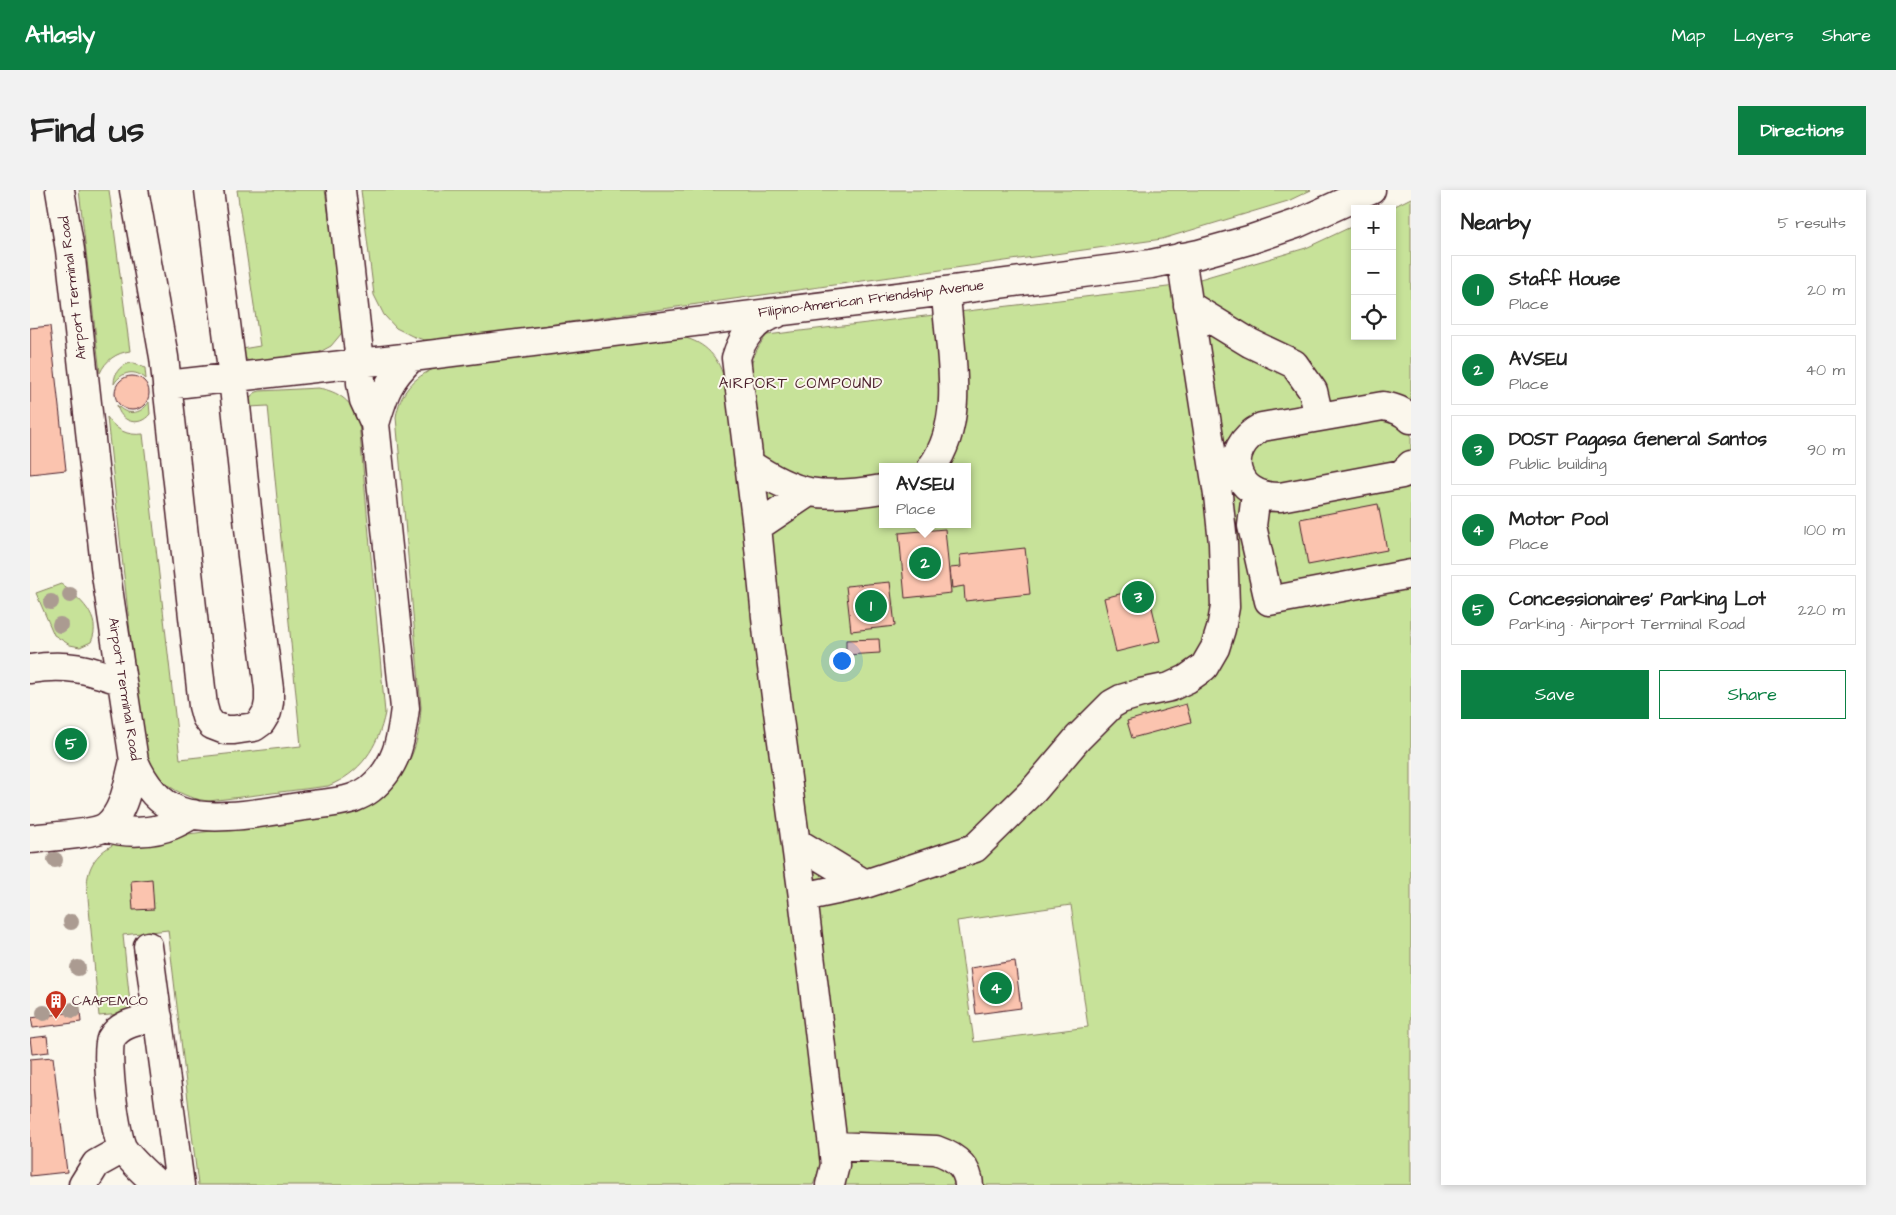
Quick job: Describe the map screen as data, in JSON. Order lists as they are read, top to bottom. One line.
{"streets":{"street":["Airport Terminal Road","Filipino-American Friendship Avenue"]},"crossings":[["Airport Terminal Road","Filipino-American Friendship Avenue"]],"districts":["AIRPORT COMPOUND"],"places":{"building":["CAAPEMCO"]},"page":{"header":"Atlasly","nav":["Map","Layers","Share"],"title":"Find us","buttons":["Directions",["Save","Share"]],"heading":["Nearby","5 results"],"map_buttons":["+","−"],"list":[{"mark":"1","name":"Staff House","note":"Place","value":"20 m"},{"mark":"2","name":"AVSEU","note":"Place","value":"40 m"},{"mark":"3","name":"DOST Pagasa General Santos","note":"Public building","value":"90 m"},{"mark":"4","name":"Motor Pool","note":"Place","value":"100 m"},{"mark":"5","name":"Concessionaires' Parking Lot","note":"Parking · Airport Terminal Road","value":"220 m"}],"popup":["AVSEU","Place"],"pins":["2","3","1","5","4"]}}
